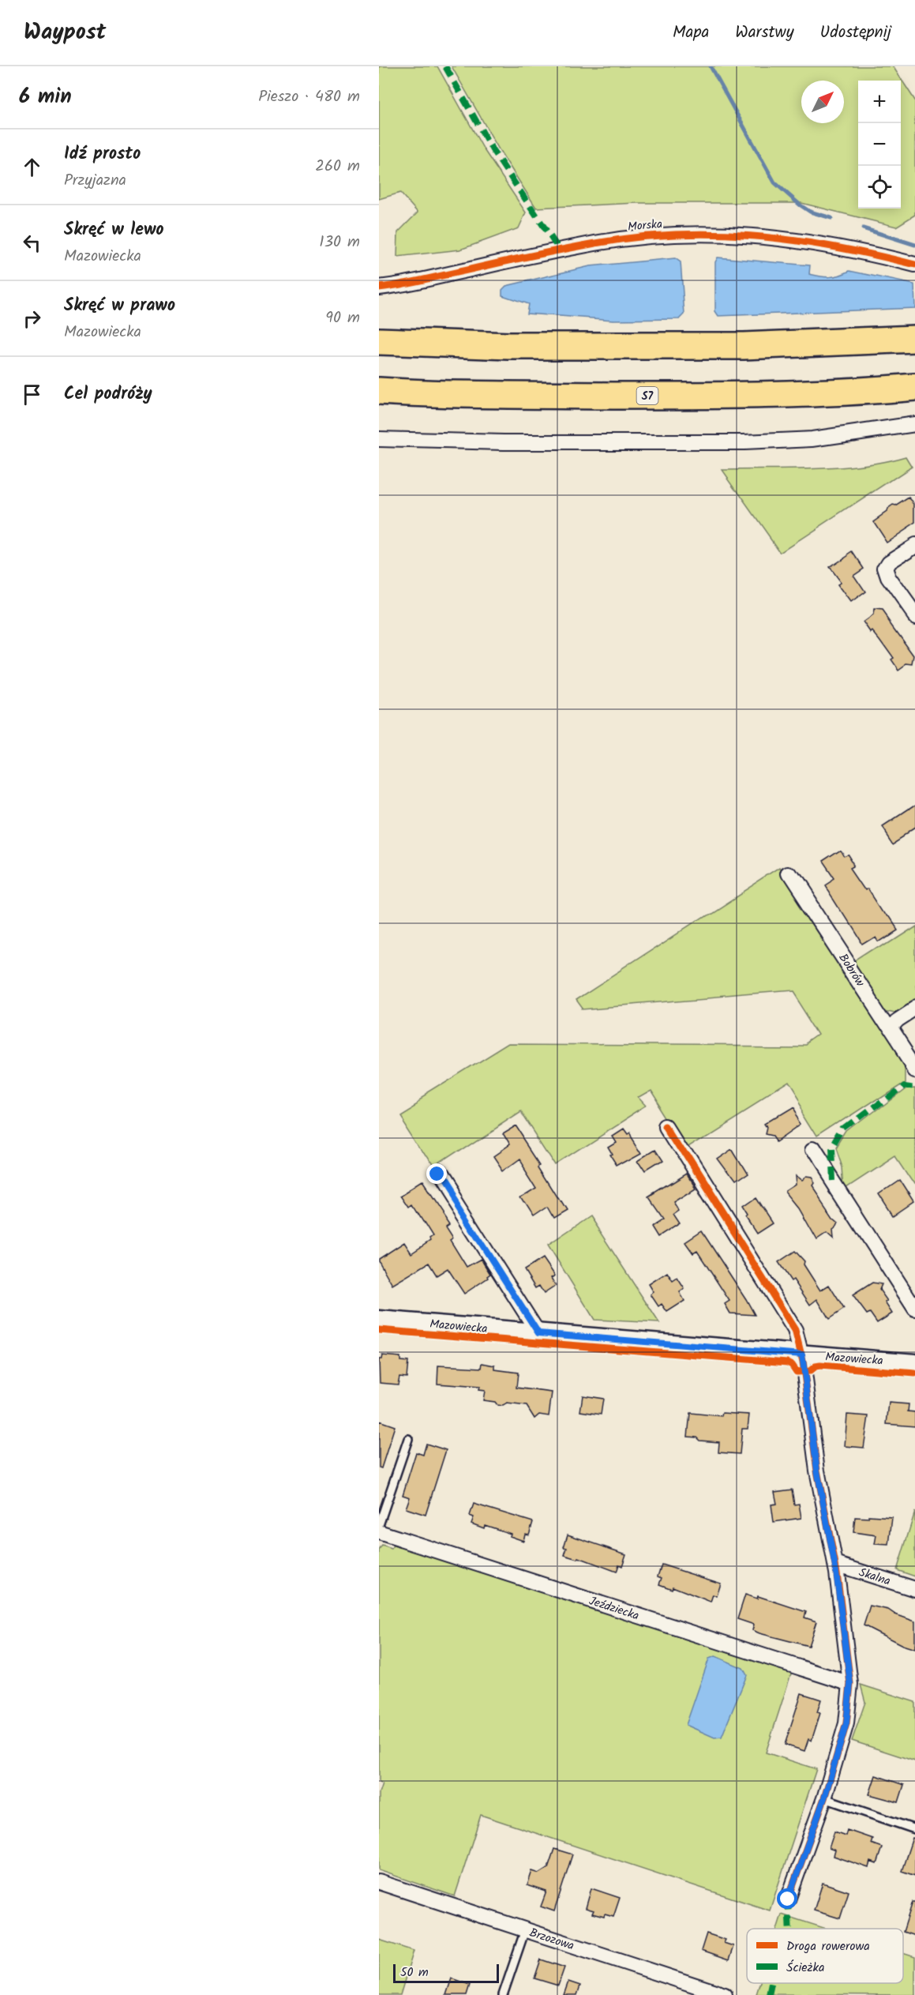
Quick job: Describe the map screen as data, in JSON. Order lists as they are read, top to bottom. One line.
{"streets":{"highway":["S7"],"street":["Morska","Bobrów","Mazowiecka","Skalna","Jeździecka","Brzozowa"]},"legend":["Droga rowerowa","Ścieżka"],"scale_bar":"50 m","north":"top right","page":{"header":"Waypost","nav":["Mapa","Warstwy","Udostępnij"],"heading":["6 min","Pieszo · 480 m"],"map_buttons":["+","−"],"list":[["Idź prosto","Przyjazna","260 m"],["Skręć w lewo","Mazowiecka","130 m"],["Skręć w prawo","Mazowiecka","90 m"],"Cel podróży"],"scale":"50 m"}}
